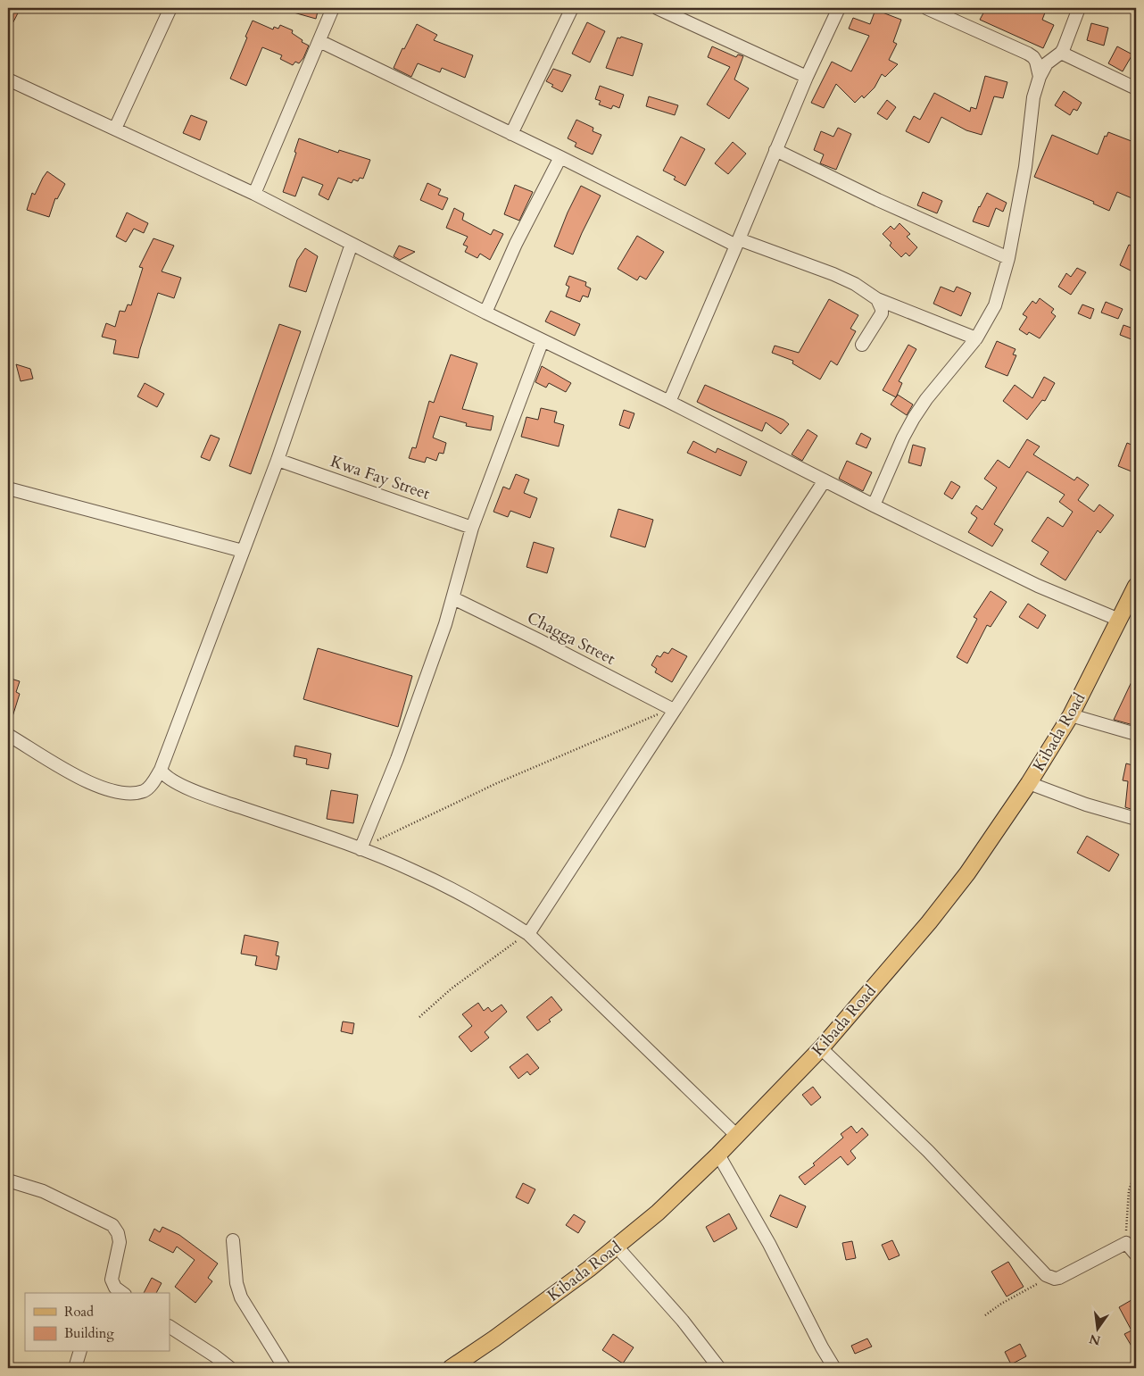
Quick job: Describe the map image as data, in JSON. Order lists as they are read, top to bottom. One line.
{"streets":{"main road":["Kibada Road"],"street":["Kwa Fay Street","Chagga Street"]},"legend":["Road","Building"],"north":"bottom"}
